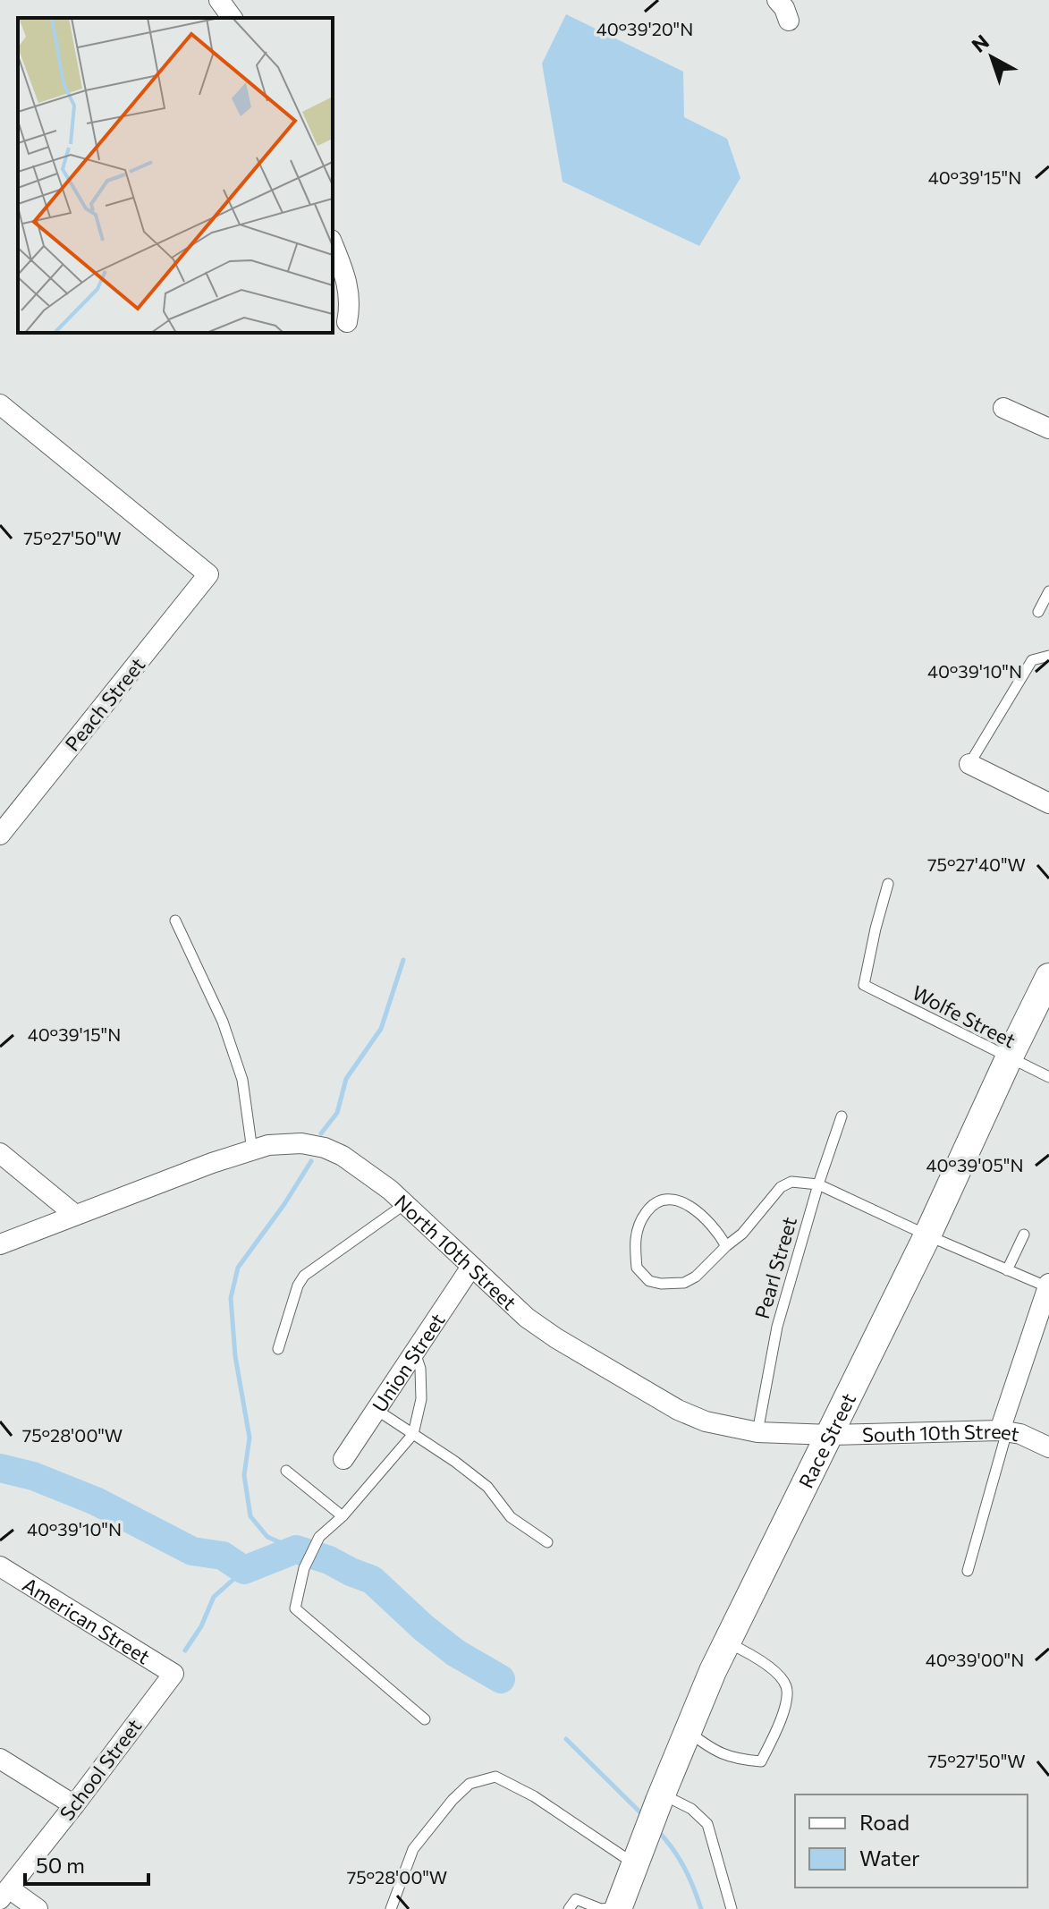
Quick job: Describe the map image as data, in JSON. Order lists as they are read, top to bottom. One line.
{"streets":{"main road":["Race Street"],"street":["Peach Street","North 10th Street","Union Street","South 10th Street","American Street","School Street"],"lane":["Wolfe Street","Pearl Street"]},"crossings":[["Wolfe Street","Race Street"],["North 10th Street","Pearl Street"],["North 10th Street","Union Street"],["North 10th Street","South 10th Street"],["North 10th Street","Race Street"],["South 10th Street","Race Street"],["American Street","School Street"]],"legend":["Road","Water"],"scale_bar":"50 m","north":"top left","coordinates":["40°39'20\"N","40°39'15\"N","75°27'50\"W","40°39'10\"N","75°27'40\"W","40°39'05\"N","75°28'00\"W","40°39'00\"N"]}
